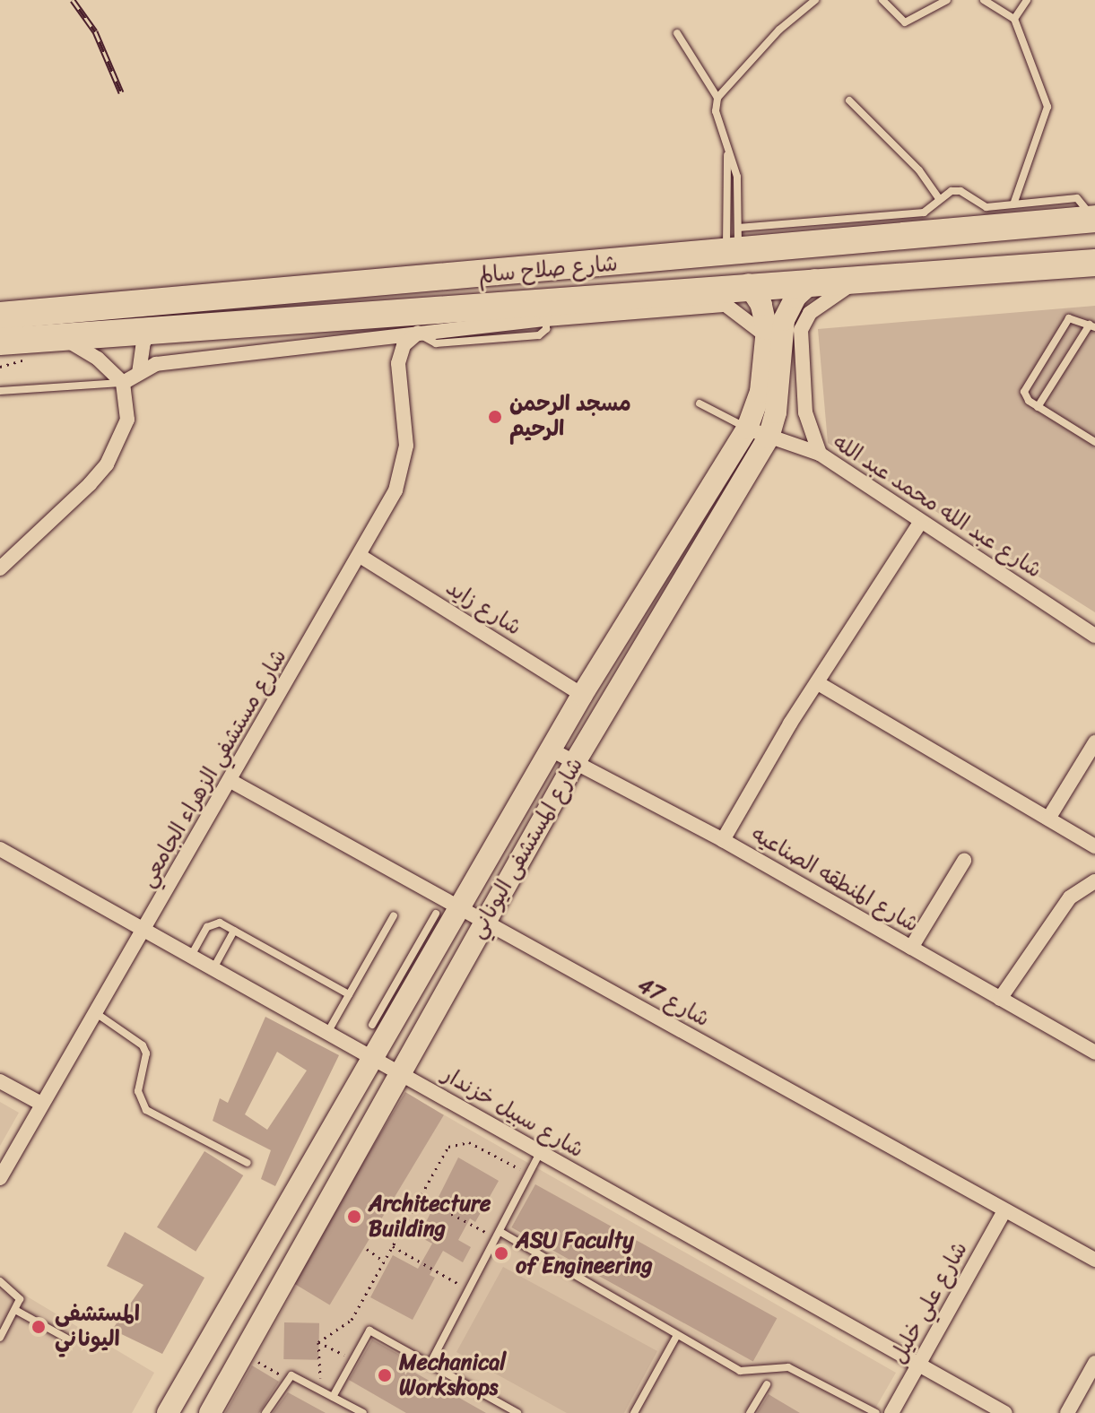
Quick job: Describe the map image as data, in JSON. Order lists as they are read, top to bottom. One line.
{"streets":{"highway":["شارع صلاح سالم"],"street":["شارع عبد الله محمد عبد الله","شارع زايد","شارع مستشفي الزهراء الجامعي","شارع المستشفى اليوناني","شارع المنطقه الصناعيه","شارع 47","شارع سبيل خزندار","شارع علي خليل"]},"crossings":[["شارع صلاح سالم","شارع المستشفى اليوناني"],["شارع عبد الله محمد عبد الله","شارع المستشفى اليوناني"],["شارع زايد","شارع مستشفي الزهراء الجامعي"],["شارع زايد","شارع المستشفى اليوناني"],["شارع مستشفي الزهراء الجامعي","شارع 47"],["شارع مستشفي الزهراء الجامعي","شارع سبيل خزندار"],["شارع المستشفى اليوناني","شارع المنطقه الصناعيه"],["شارع المستشفى اليوناني","شارع 47"],["شارع المستشفى اليوناني","شارع سبيل خزندار"],["شارع 47","شارع علي خليل"],["شارع سبيل خزندار","شارع علي خليل"]],"places":["مسجد الرحمن الرحيم","Architecture Building","ASU Faculty of Engineering","المستشفى اليوناني","Mechanical Workshops"]}
